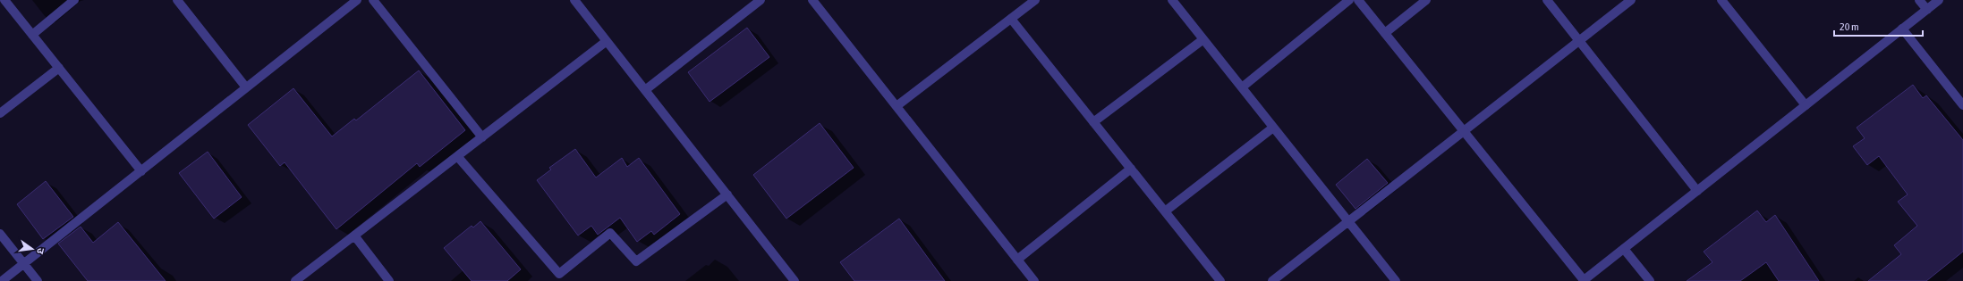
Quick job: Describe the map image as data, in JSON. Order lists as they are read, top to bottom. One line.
{"scale_bar":"20 m","north":"right"}
